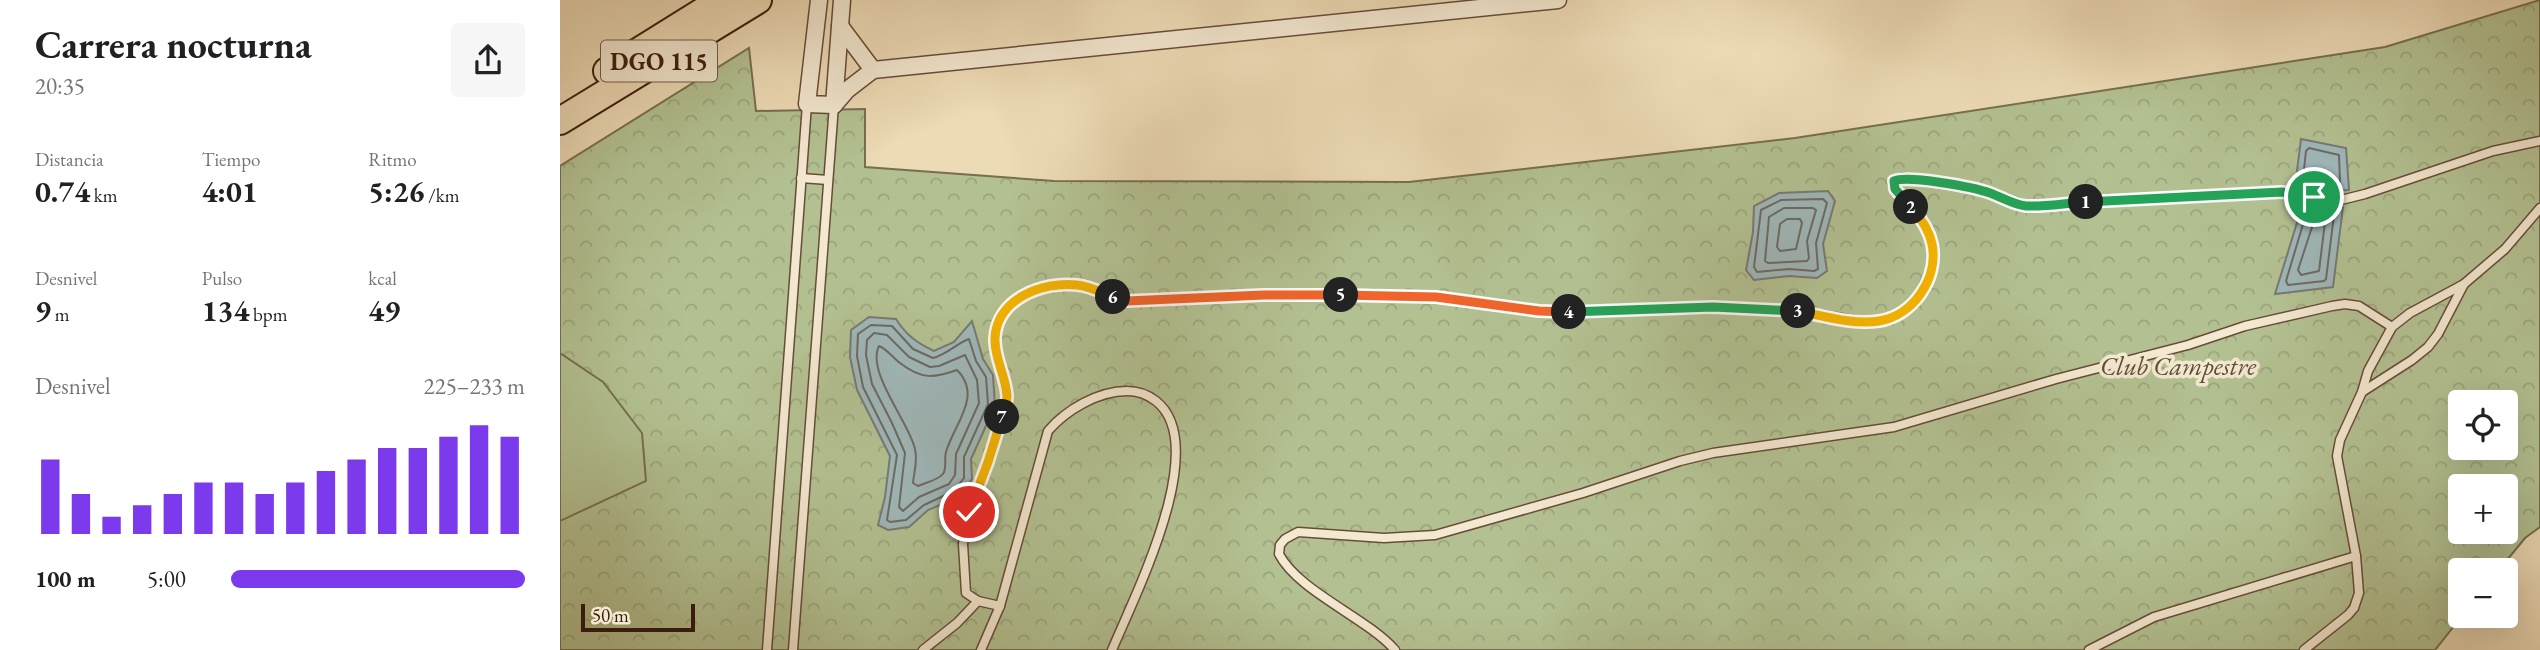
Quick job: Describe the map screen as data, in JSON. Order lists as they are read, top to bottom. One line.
{"streets":{"main road":["DGO 115"]},"parks":["Club Campestre"],"scale_bar":"50 m","page":{"heading":["Carrera nocturna","20:35"],"stats":[["Distancia","0.74 km"],["Tiempo","4:01"],["Ritmo","5:26 /km"],["Desnivel","9 m"],["Pulso","134 bpm"],["kcal","49"]],"pins":["1","2","5","6","3","4","7"],"chart":["Desnivel","225–233 m"],"map_buttons":["+","−"],"list":[{"name":"100 m","note":"5:00"}],"scale":"50 m"}}
